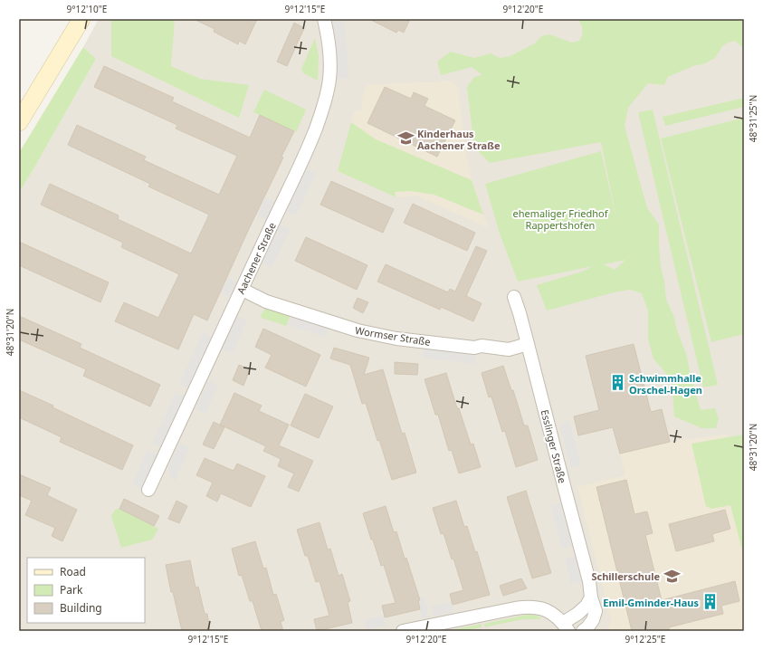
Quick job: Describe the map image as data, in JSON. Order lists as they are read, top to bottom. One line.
{"streets":{"street":["Aachener Straße","Wormser Straße","Esslinger Straße"]},"crossings":[["Aachener Straße","Wormser Straße"],["Wormser Straße","Esslinger Straße"]],"parks":["ehemaliger Friedhof Rappertshofen"],"places":{"school or university":["Kinderhaus Aachener Straße","Schillerschule"],"building":["Schwimmhalle Orschel-Hagen","Emil-Gminder-Haus"]},"legend":["Road","Park","Building"],"coordinates":["9°12'10\"E","9°12'15\"E","9°12'20\"E","48°31'25\"N","48°31'20\"N","9°12'25\"E"]}
